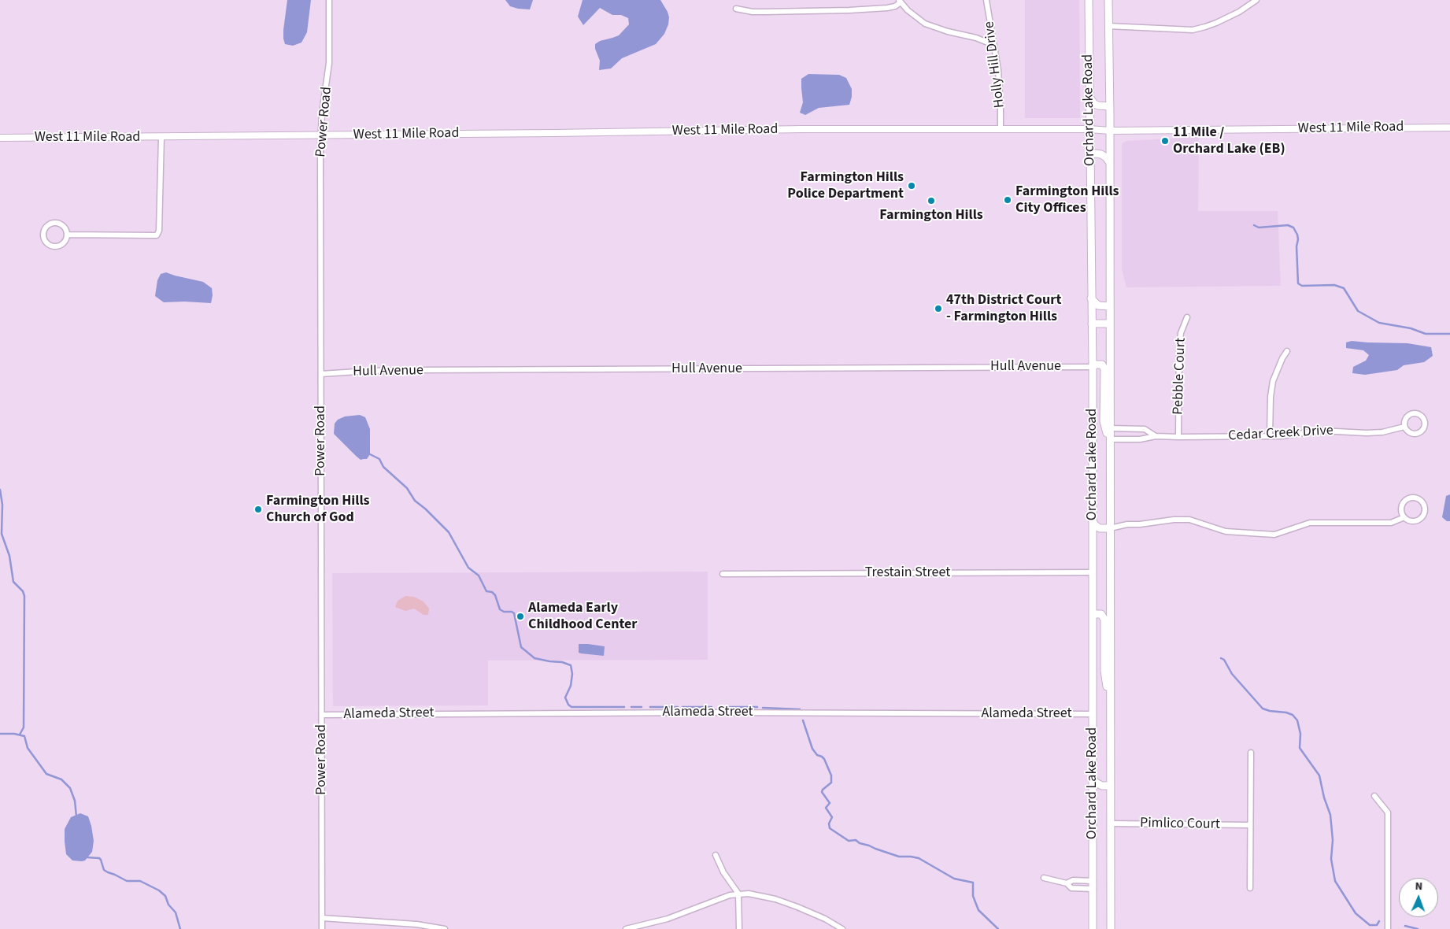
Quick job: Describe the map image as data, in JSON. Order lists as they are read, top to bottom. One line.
{"streets":{"main road":["Orchard Lake Road"],"street":["Holly Hill Drive","Power Road","West 11 Mile Road","Hull Avenue","Pebble Court","Cedar Creek Drive","Trestain Street","Alameda Street","Pimlico Court"]},"crossings":[["Holly Hill Drive","West 11 Mile Road"],["Orchard Lake Road","West 11 Mile Road"],["Orchard Lake Road","Hull Avenue"],["Orchard Lake Road","Cedar Creek Drive"],["Orchard Lake Road","Trestain Street"],["Orchard Lake Road","Alameda Street"],["Orchard Lake Road","Pimlico Court"],["Power Road","West 11 Mile Road"],["Power Road","Hull Avenue"],["Power Road","Alameda Street"],["Pebble Court","Cedar Creek Drive"]],"places":["11 Mile / Orchard Lake (EB)","Farmington Hills Police Department","Farmington Hills City Offices","Farmington Hills","47th District Court - Farmington Hills","Farmington Hills Church of God","Alameda Early Childhood Center"],"north":"top"}
